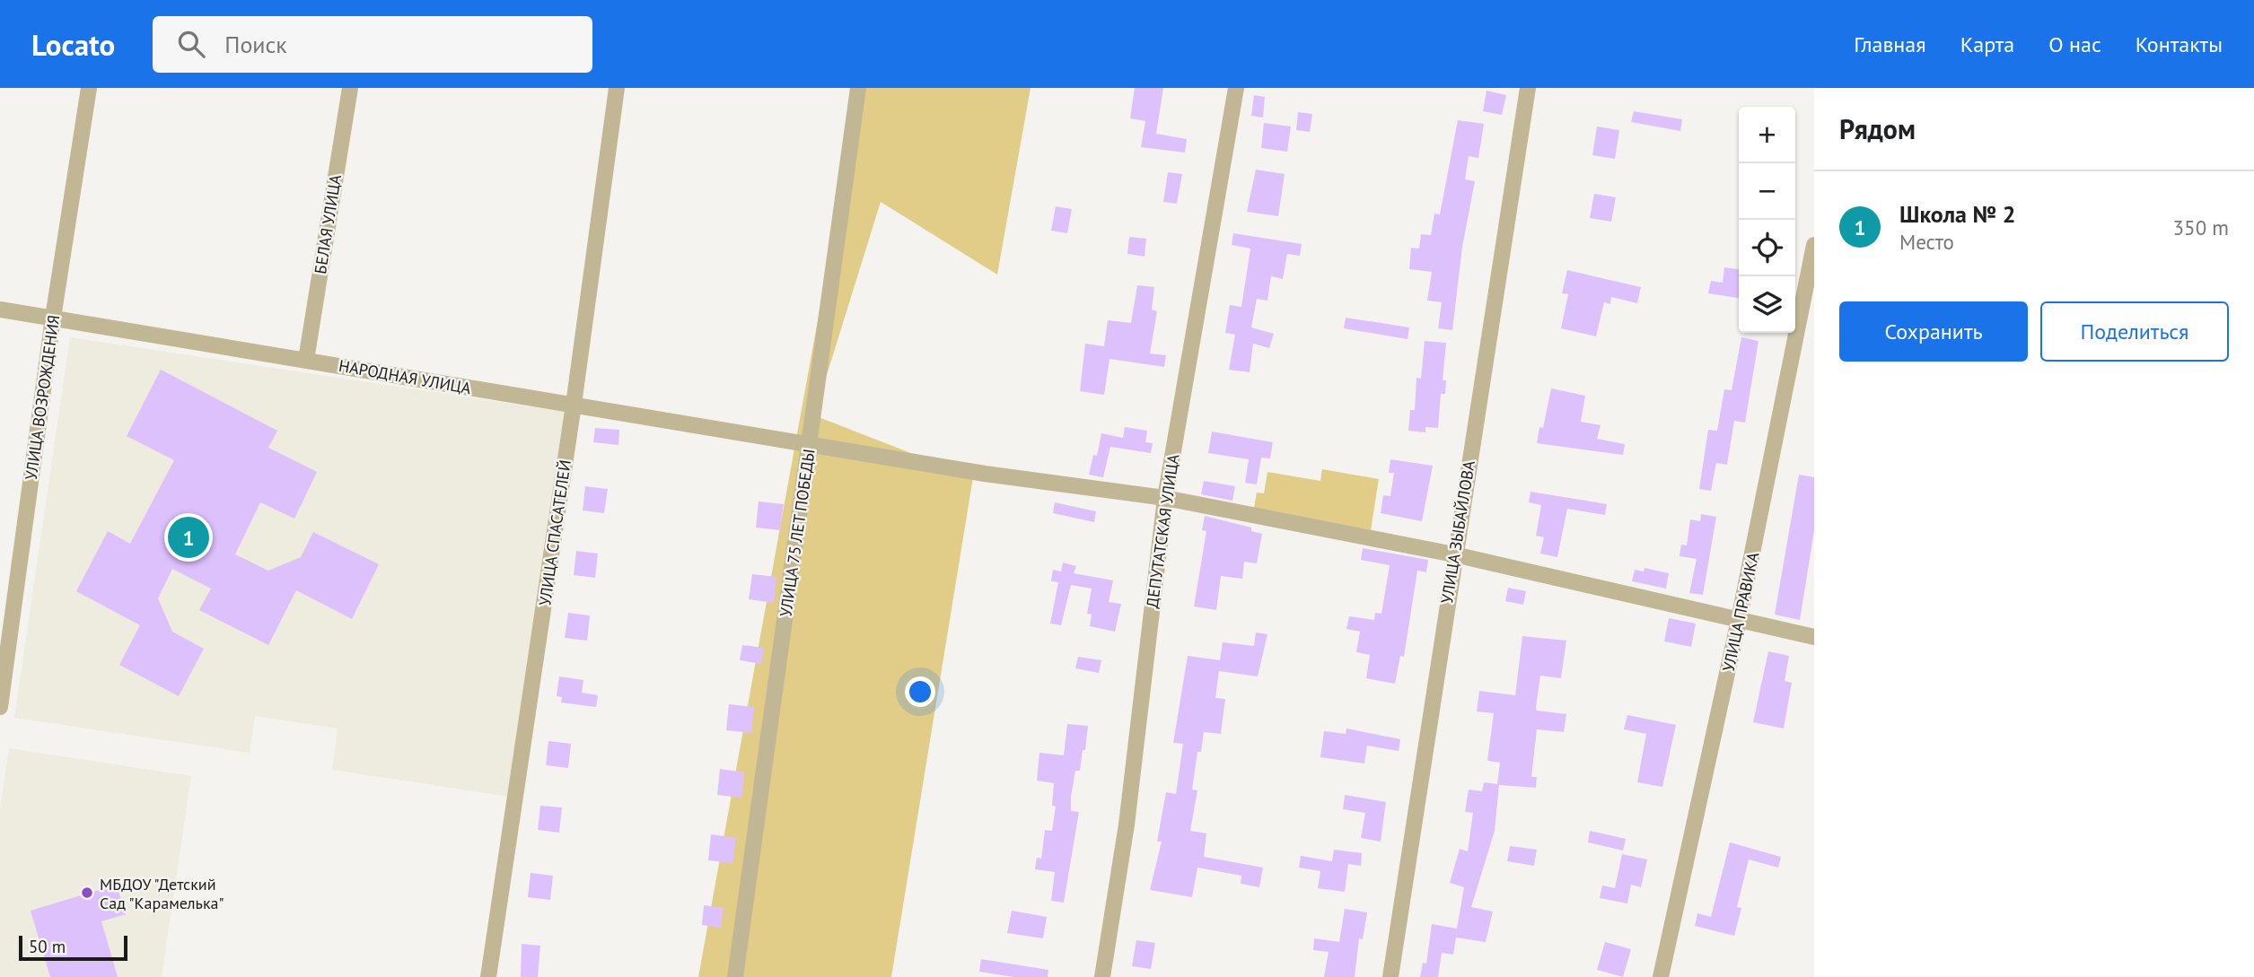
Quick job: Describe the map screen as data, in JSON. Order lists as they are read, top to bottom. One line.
{"streets":{"street":["БЕЛАЯ УЛИЦА","НАРОДНАЯ УЛИЦА","УЛИЦА ВОЗРОЖДЕНИЯ","ДЕПУТАТСКАЯ УЛИЦА","УЛИЦА ЗЫБАЙЛОВА","УЛИЦА СПАСАТЕЛЕЙ","УЛИЦА 75 ЛЕТ ПОБЕДЫ","УЛИЦА ПРАВИКА"]},"crossings":[["БЕЛАЯ УЛИЦА","НАРОДНАЯ УЛИЦА"],["НАРОДНАЯ УЛИЦА","УЛИЦА ВОЗРОЖДЕНИЯ"],["НАРОДНАЯ УЛИЦА","ДЕПУТАТСКАЯ УЛИЦА"],["НАРОДНАЯ УЛИЦА","УЛИЦА ЗЫБАЙЛОВА"],["НАРОДНАЯ УЛИЦА","УЛИЦА СПАСАТЕЛЕЙ"],["НАРОДНАЯ УЛИЦА","УЛИЦА 75 ЛЕТ ПОБЕДЫ"],["НАРОДНАЯ УЛИЦА","УЛИЦА ПРАВИКА"]],"places":["МБДОУ \"Детский Сад \"Карамелька\""],"scale_bar":"50 m","page":{"header":"Locato","search":"Поиск","nav":["Главная","Карта","О нас","Контакты"],"heading":"Рядом","map_buttons":["+","−"],"list":[{"mark":"1","name":"Школа № 2","note":"Место","value":"350 m"}],"buttons":["Сохранить","Поделиться"],"pins":"1","scale":"50 m"}}
